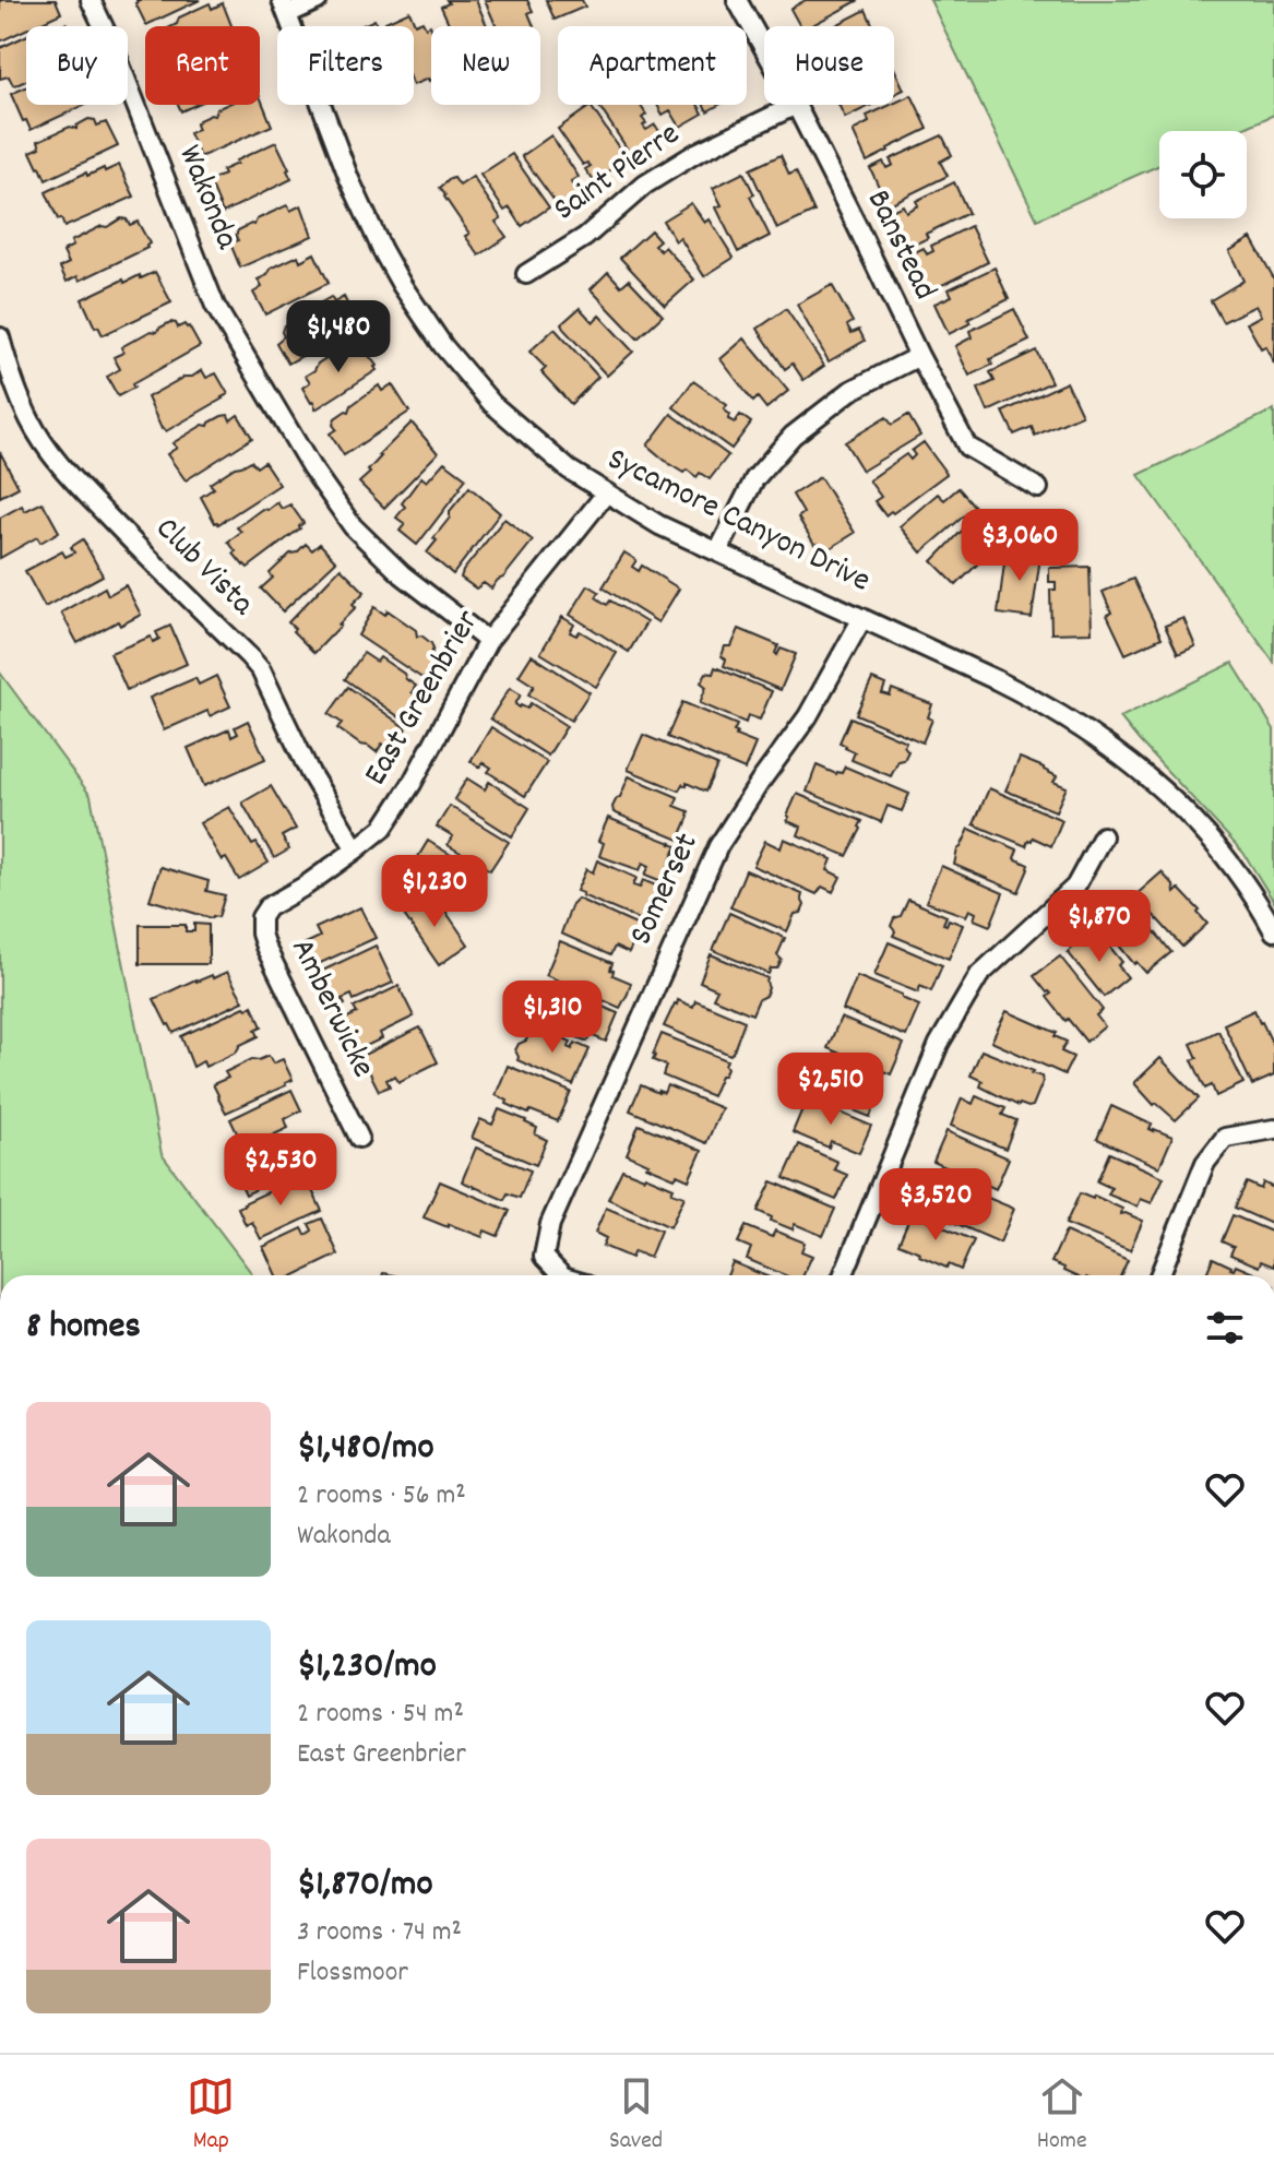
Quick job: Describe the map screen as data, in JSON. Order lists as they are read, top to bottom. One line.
{"streets":{"street":["Saint Pierre","Wakonda","Banstead","Sycamore Canyon Drive","Club Vista","East Greenbrier","Somerset","Amberwicke"]},"crossings":[["Saint Pierre","Banstead"],["Wakonda","East Greenbrier"],["Sycamore Canyon Drive","East Greenbrier"],["Sycamore Canyon Drive","Somerset"],["Club Vista","East Greenbrier"],["Club Vista","Amberwicke"],["East Greenbrier","Amberwicke"]],"page":{"chip":["Buy","Rent","Filters","New","Apartment","House"],"price":["$1,480","$3,060","$1,230","$1,870","$1,310","$2,510","$2,530","$3,520"],"heading":"8 homes","list":[{"name":"$1,480/mo","note":"2 rooms · 56 m² · Wakonda"},{"name":"$1,230/mo","note":"2 rooms · 54 m² · East Greenbrier"},{"name":"$1,870/mo","note":"3 rooms · 74 m² · Flossmoor"}],"tabs":["Map","Saved","Home"]}}
